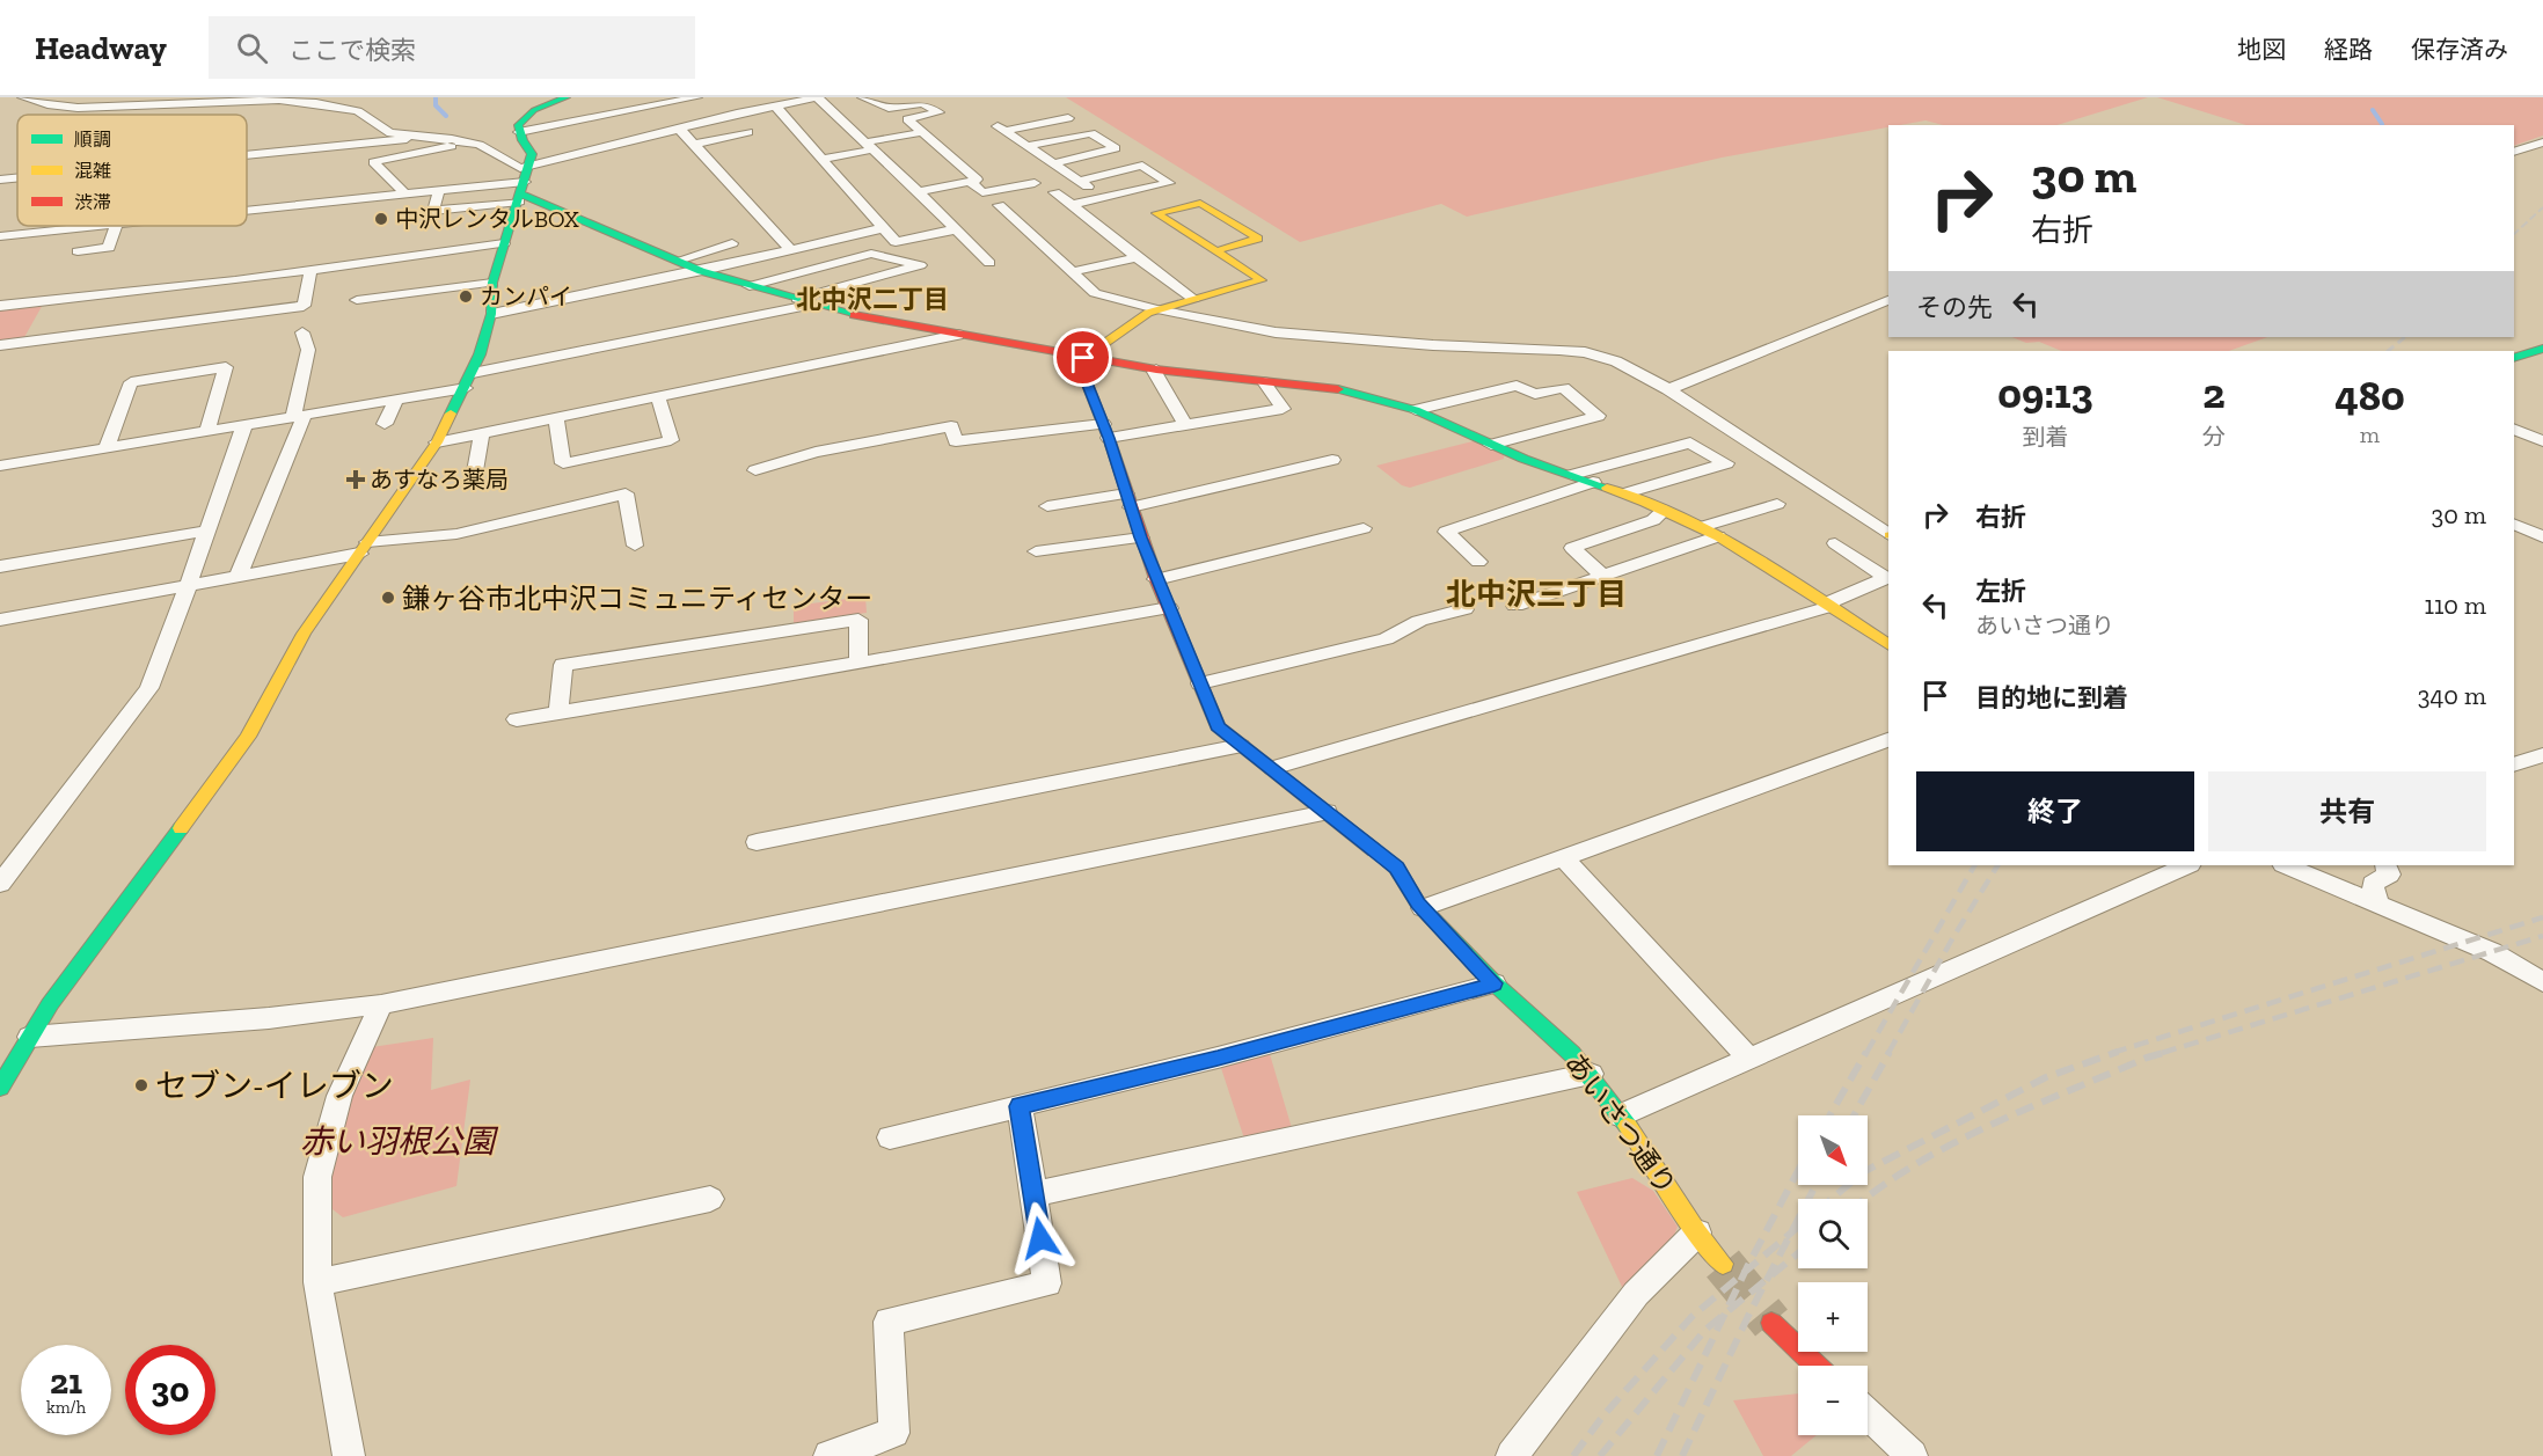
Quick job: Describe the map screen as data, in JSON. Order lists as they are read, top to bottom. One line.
{"streets":{"street":["あいさつ通り"]},"districts":["北中沢二丁目","北中沢三丁目"],"parks":["赤い羽根公園"],"places":{"other":["中沢レンタルBOX","カンパイ","鎌ヶ谷市北中沢コミュニティセンター","セブン-イレブン"],"health":["あすなろ薬局"]},"legend":["順調","混雑","渋滞"],"north":"bottom right","page":{"header":"Headway","search":"ここで検索","nav":["地図","経路","保存済み"],"turn":["30 m","右折"],"then":"その先","eta":["09:13","到着","2","分","480","m"],"list":[{"name":"右折","value":"30 m"},{"name":"左折","note":"あいさつ通り","value":"110 m"},{"name":"目的地に到着","value":"340 m"}],"buttons":["終了","共有"],"map_buttons":["+","−"],"speed":"21 km/h","limit":"30"}}
